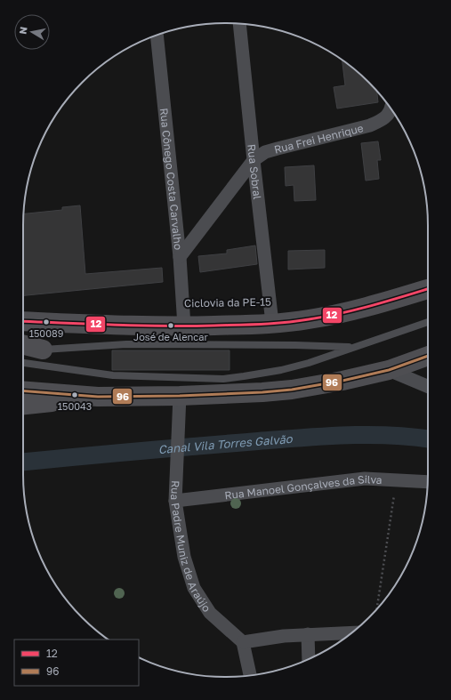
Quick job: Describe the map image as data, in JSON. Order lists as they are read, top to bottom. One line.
{"streets":{"street":["Rua Frei Henrique","Rua Sobral","Rua Cônego Costa Carvalho","Rua Manoel Gonçalves da Silva","Rua Padre Muniz de Araújo"]},"crossings":[["Rua Frei Henrique","Rua Sobral"],["Rua Frei Henrique","Rua Cônego Costa Carvalho"],["Rua Manoel Gonçalves da Silva","Rua Padre Muniz de Araújo"]],"water":["Canal Vila Torres Galvão"],"places":["150089","José de Alencar","150043"],"lines":["transit line 12","transit line 96"],"legend":["12","96"],"north":"left"}
